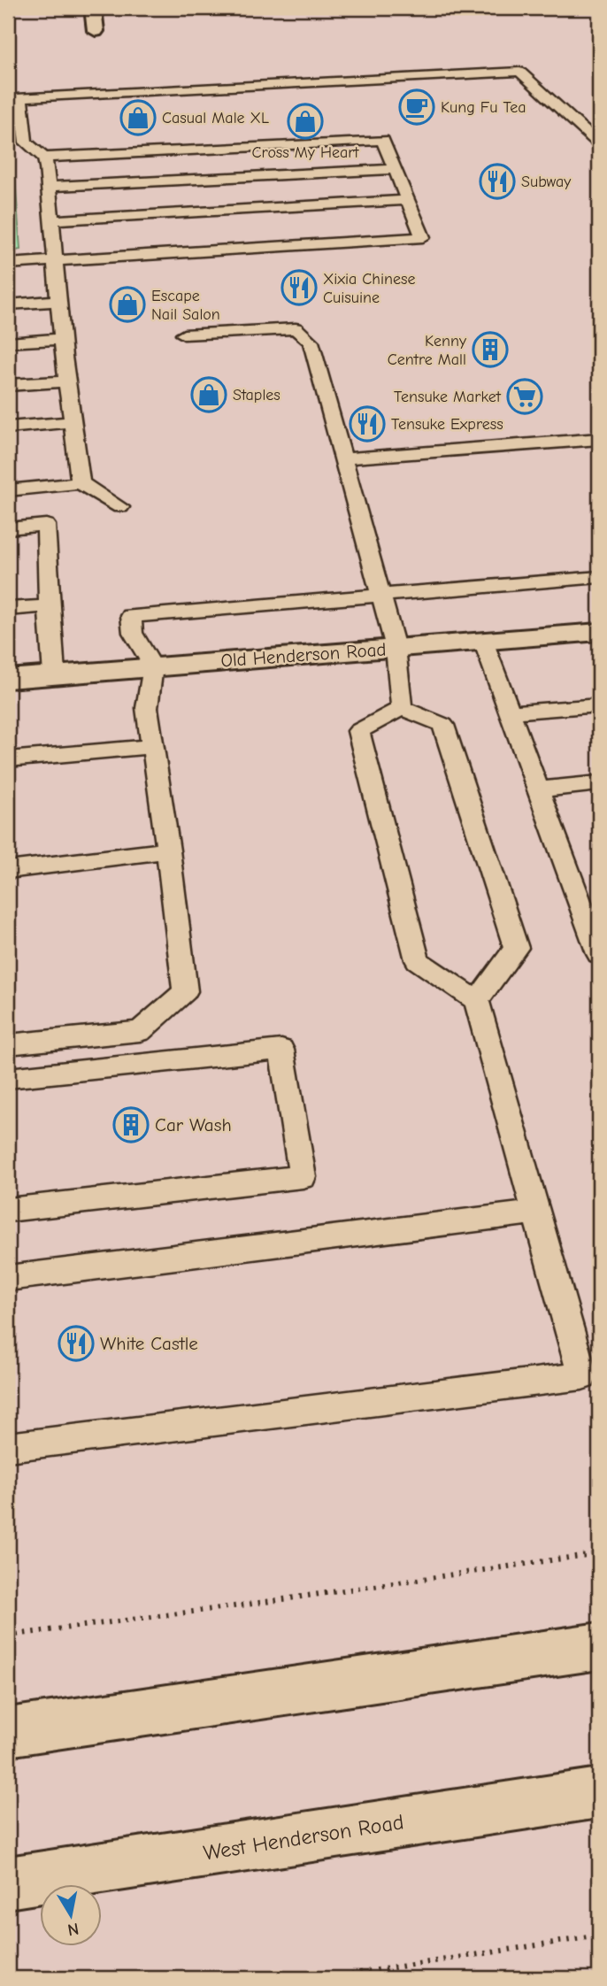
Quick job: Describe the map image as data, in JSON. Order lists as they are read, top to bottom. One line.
{"streets":{"street":["Old Henderson Road","West Henderson Road"]},"places":{"cafe":["Kung Fu Tea"],"shop":["Casual Male XL","Cross My Heart","Escape Nail Salon","Staples"],"restaurant":["Subway","Xixia Chinese Cuisuine","Tensuke Express","White Castle"],"building":["Kenny Centre Mall","Car Wash"],"supermarket":["Tensuke Market"]},"north":"bottom"}
